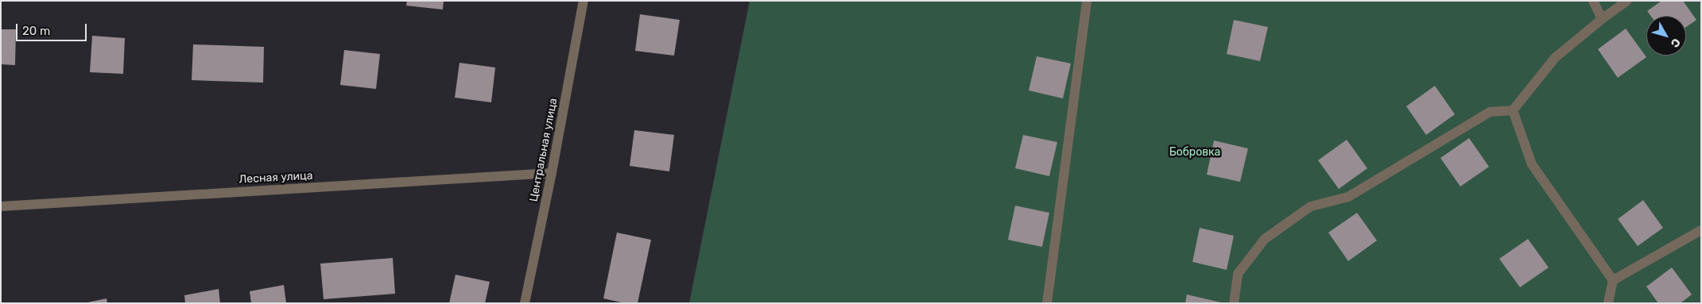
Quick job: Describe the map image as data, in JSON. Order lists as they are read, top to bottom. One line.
{"streets":{"street":["Центральная улица","Лесная улица"]},"crossings":[["Центральная улица","Лесная улица"]],"parks":["Бобровка"],"scale_bar":"20 m","north":"bottom right"}
